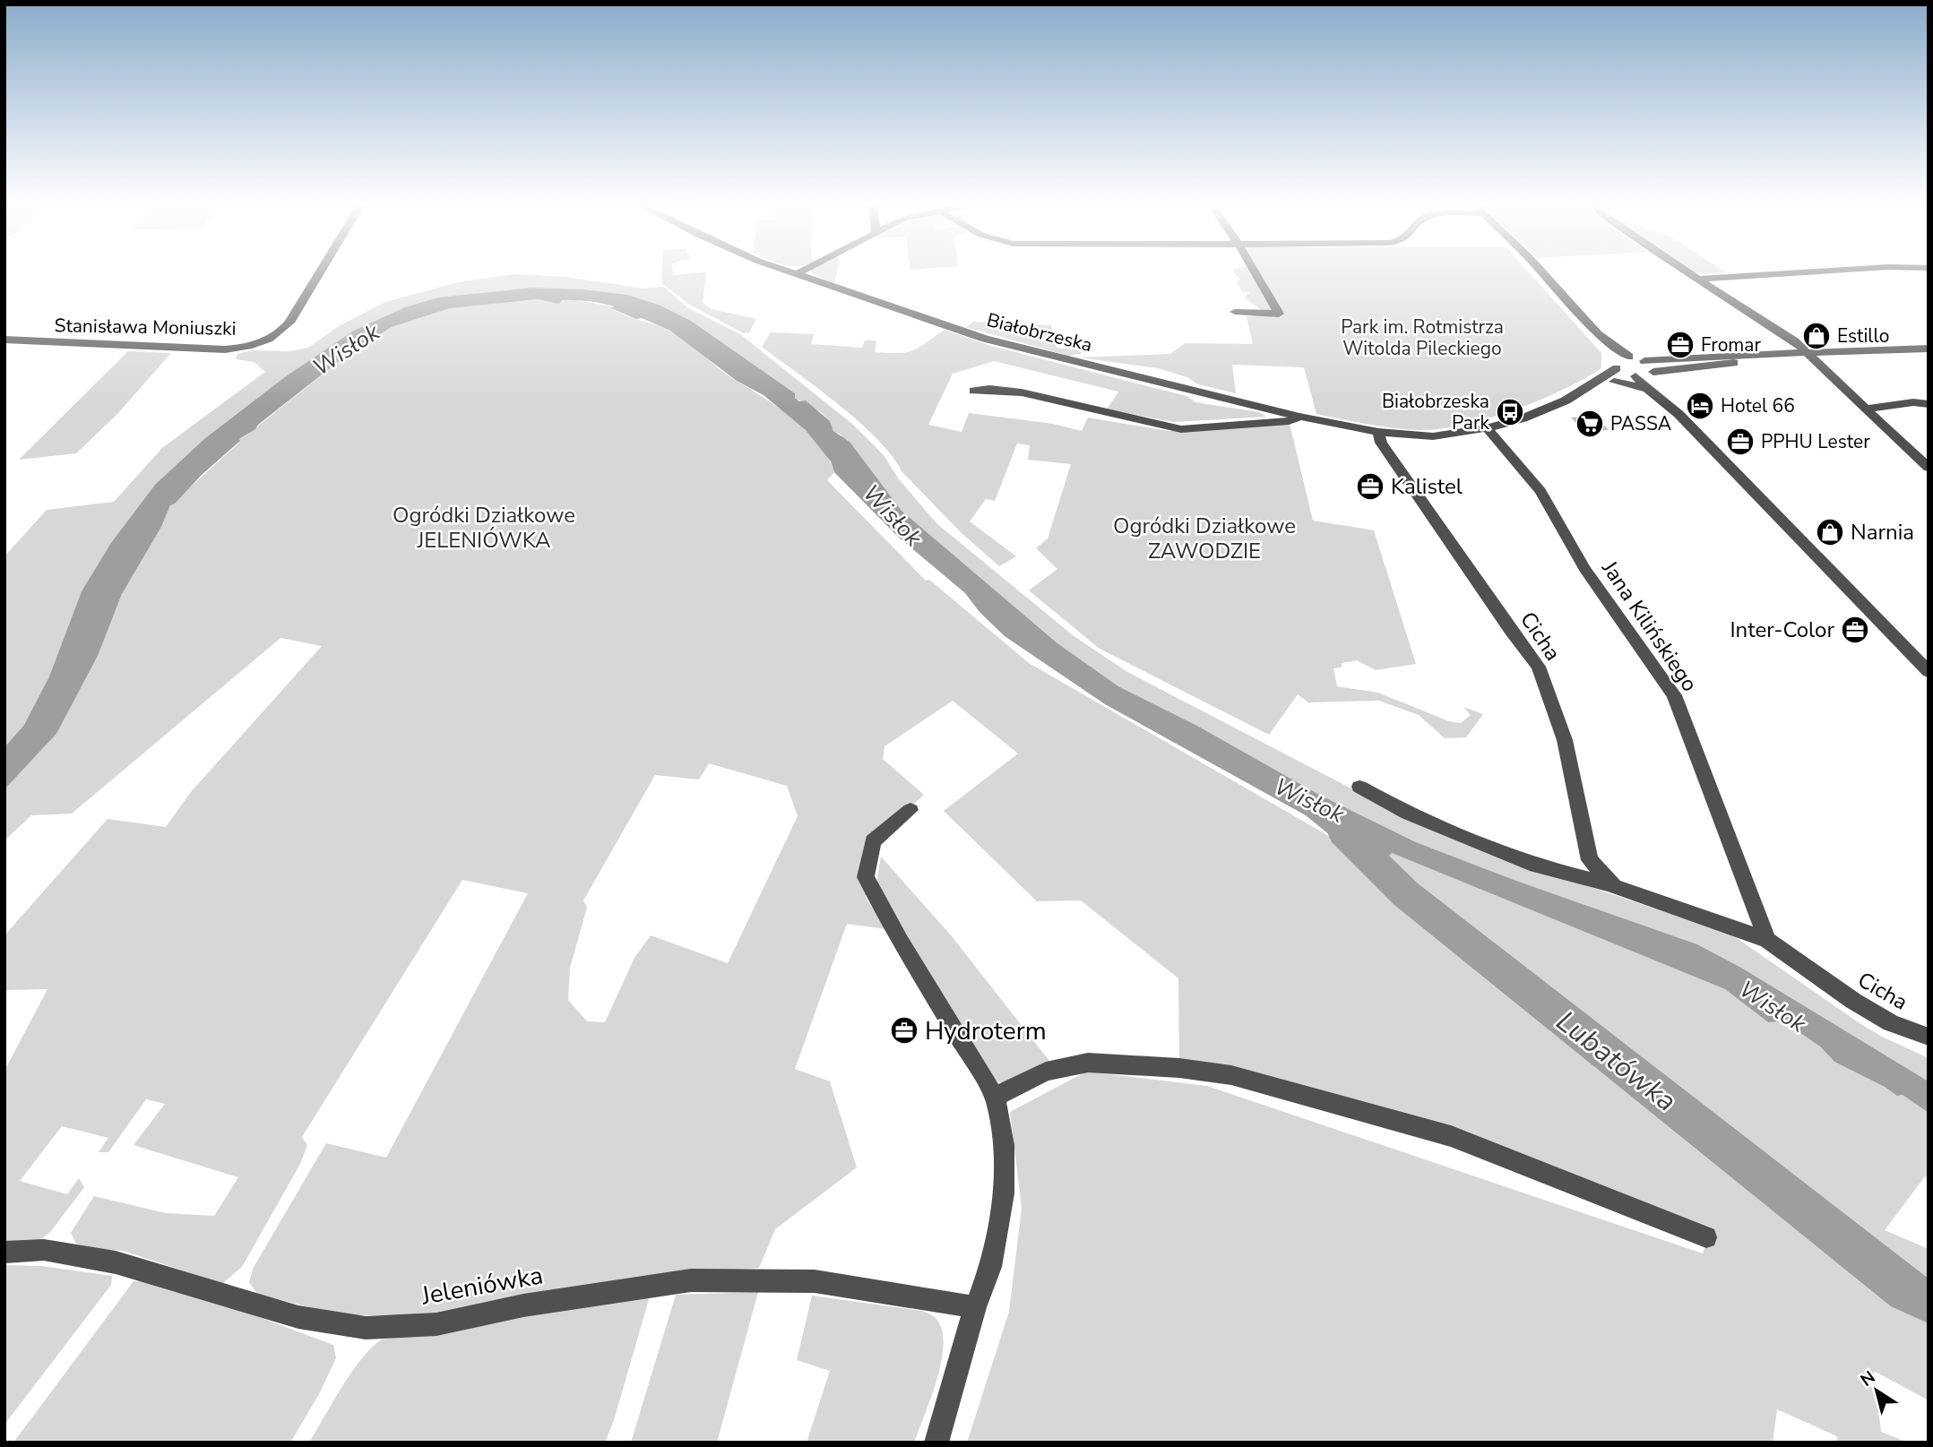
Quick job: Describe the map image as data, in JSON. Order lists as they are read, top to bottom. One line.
{"streets":{"street":["Stanisława Moniuszki","Białobrzeska","Jana Kilińskiego","Cicha","Jeleniówka"]},"crossings":[["Białobrzeska","Jana Kilińskiego"],["Białobrzeska","Cicha"],["Jana Kilińskiego","Cicha"]],"water":["Wisłok","Lubatówka"],"parks":["Park im. Rotmistrza Witolda Pileckiego","Ogródki Działkowe JELENIÓWKA","Ogródki Działkowe ZAWODZIE"],"places":{"shop":["Estillo","Narnia"],"office":["Fromar","PPHU Lester","Kalistel","Inter-Color","Hydroterm"],"hotel":["Hotel 66"],"bus stop":["Białobrzeska Park"],"supermarket":["PASSA"]},"north":"top left"}
